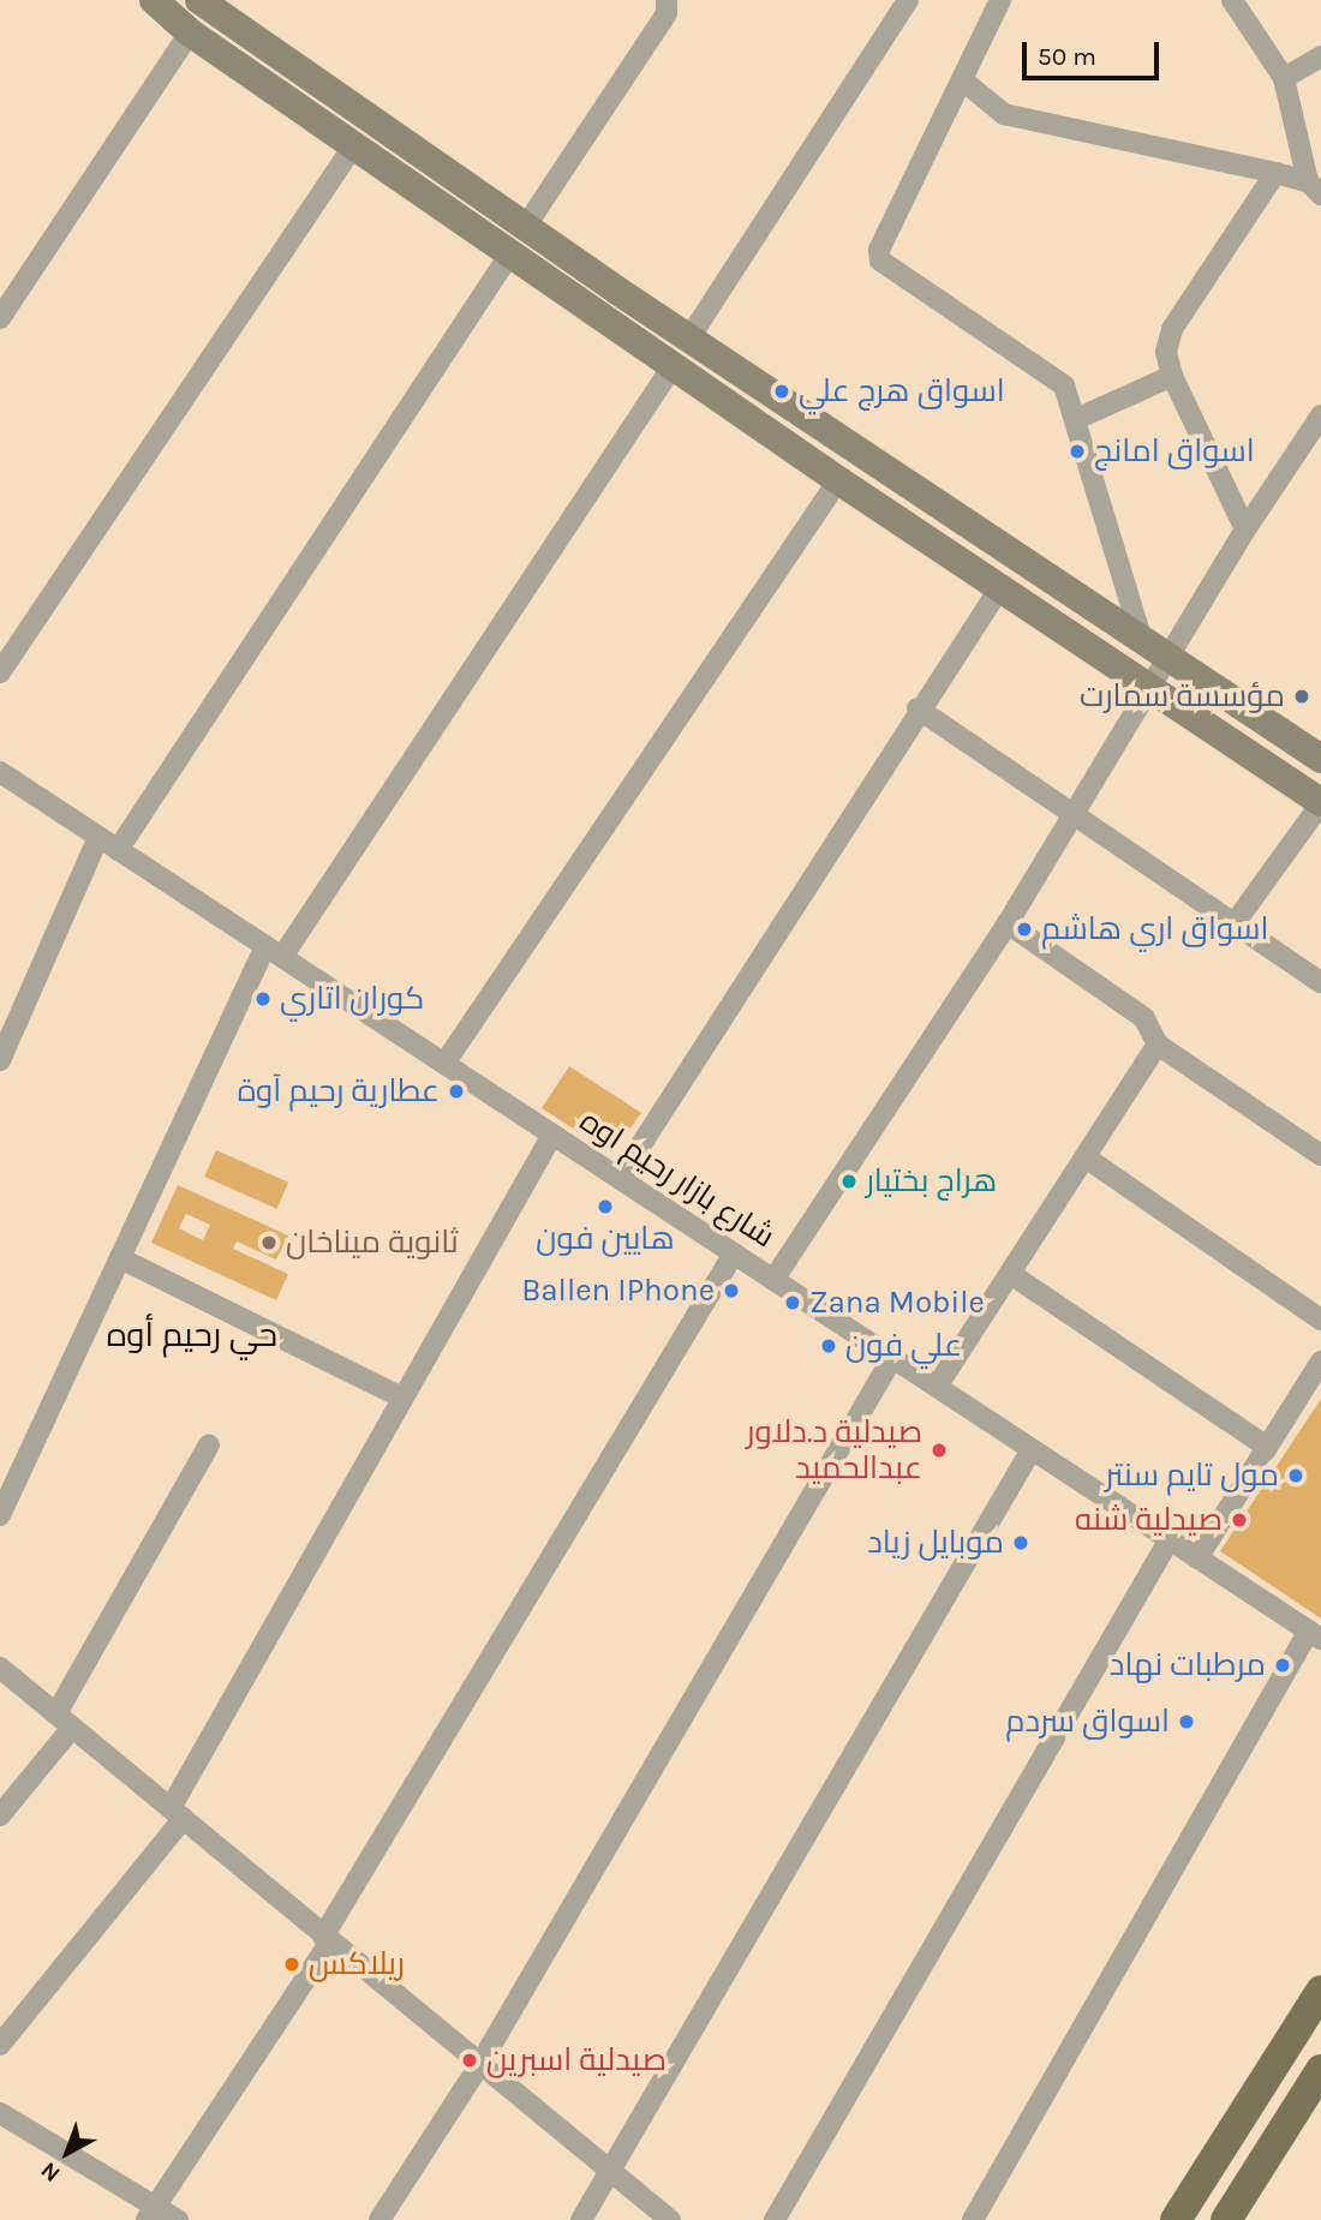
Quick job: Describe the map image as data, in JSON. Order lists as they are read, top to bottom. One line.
{"streets":{"street":["شارع بازار رحيم اوه"]},"districts":["حي رحيم أوه"],"places":["اسواق هرج علي","اسواق امانج","مؤسسة سمارت","اسواق اري هاشم","كوران اتاري","عطارية رحيم آوة","هراج بختيار","هايين فون","ثانوية ميناخان","Ballen IPhone","Zana Mobile","علي فون","صيدلية د.دلاور عبدالحميد","مول تايم سنتر","صيدلية شنه","موبايل زياد","مرطبات نهاد","اسواق سردم","ریلاکس","صيدلية اسبرين"],"scale_bar":"50 m","north":"bottom left"}
